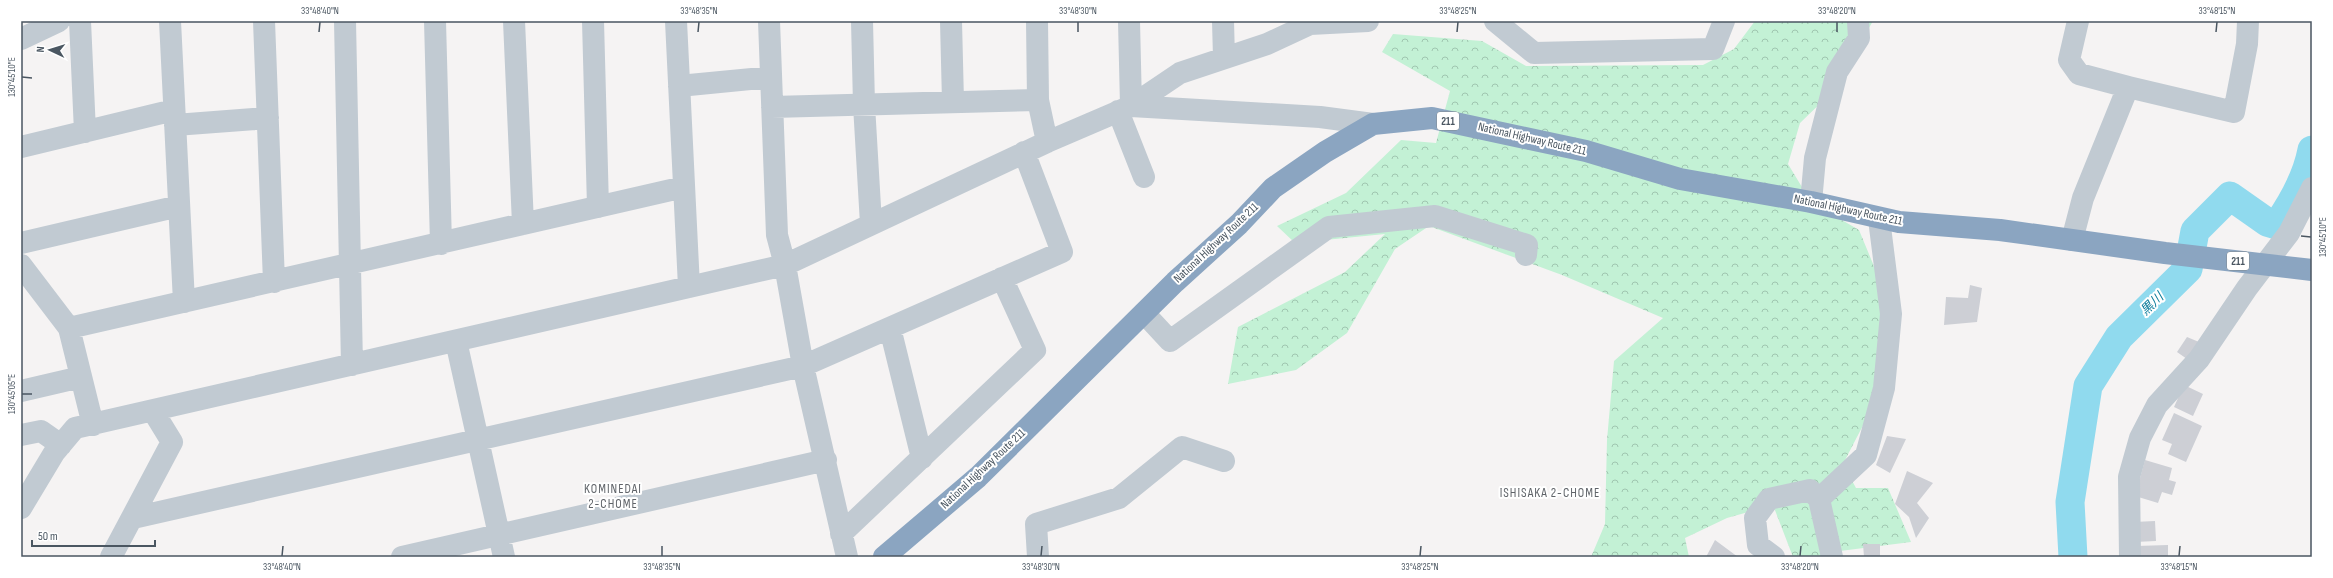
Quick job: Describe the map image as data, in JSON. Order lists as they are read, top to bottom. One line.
{"streets":{"highway":["211","National Highway Route 211"]},"districts":["KOMINEDAI 2-CHOME","ISHISAKA 2-CHOME"],"water":["黒川"],"scale_bar":"50 m","north":"left","coordinates":["33°48'40\"N","33°48'35\"N","33°48'30\"N","33°48'25\"N","33°48'20\"N","33°48'15\"N","130°45'10\"E","130°45'05\"E"]}
